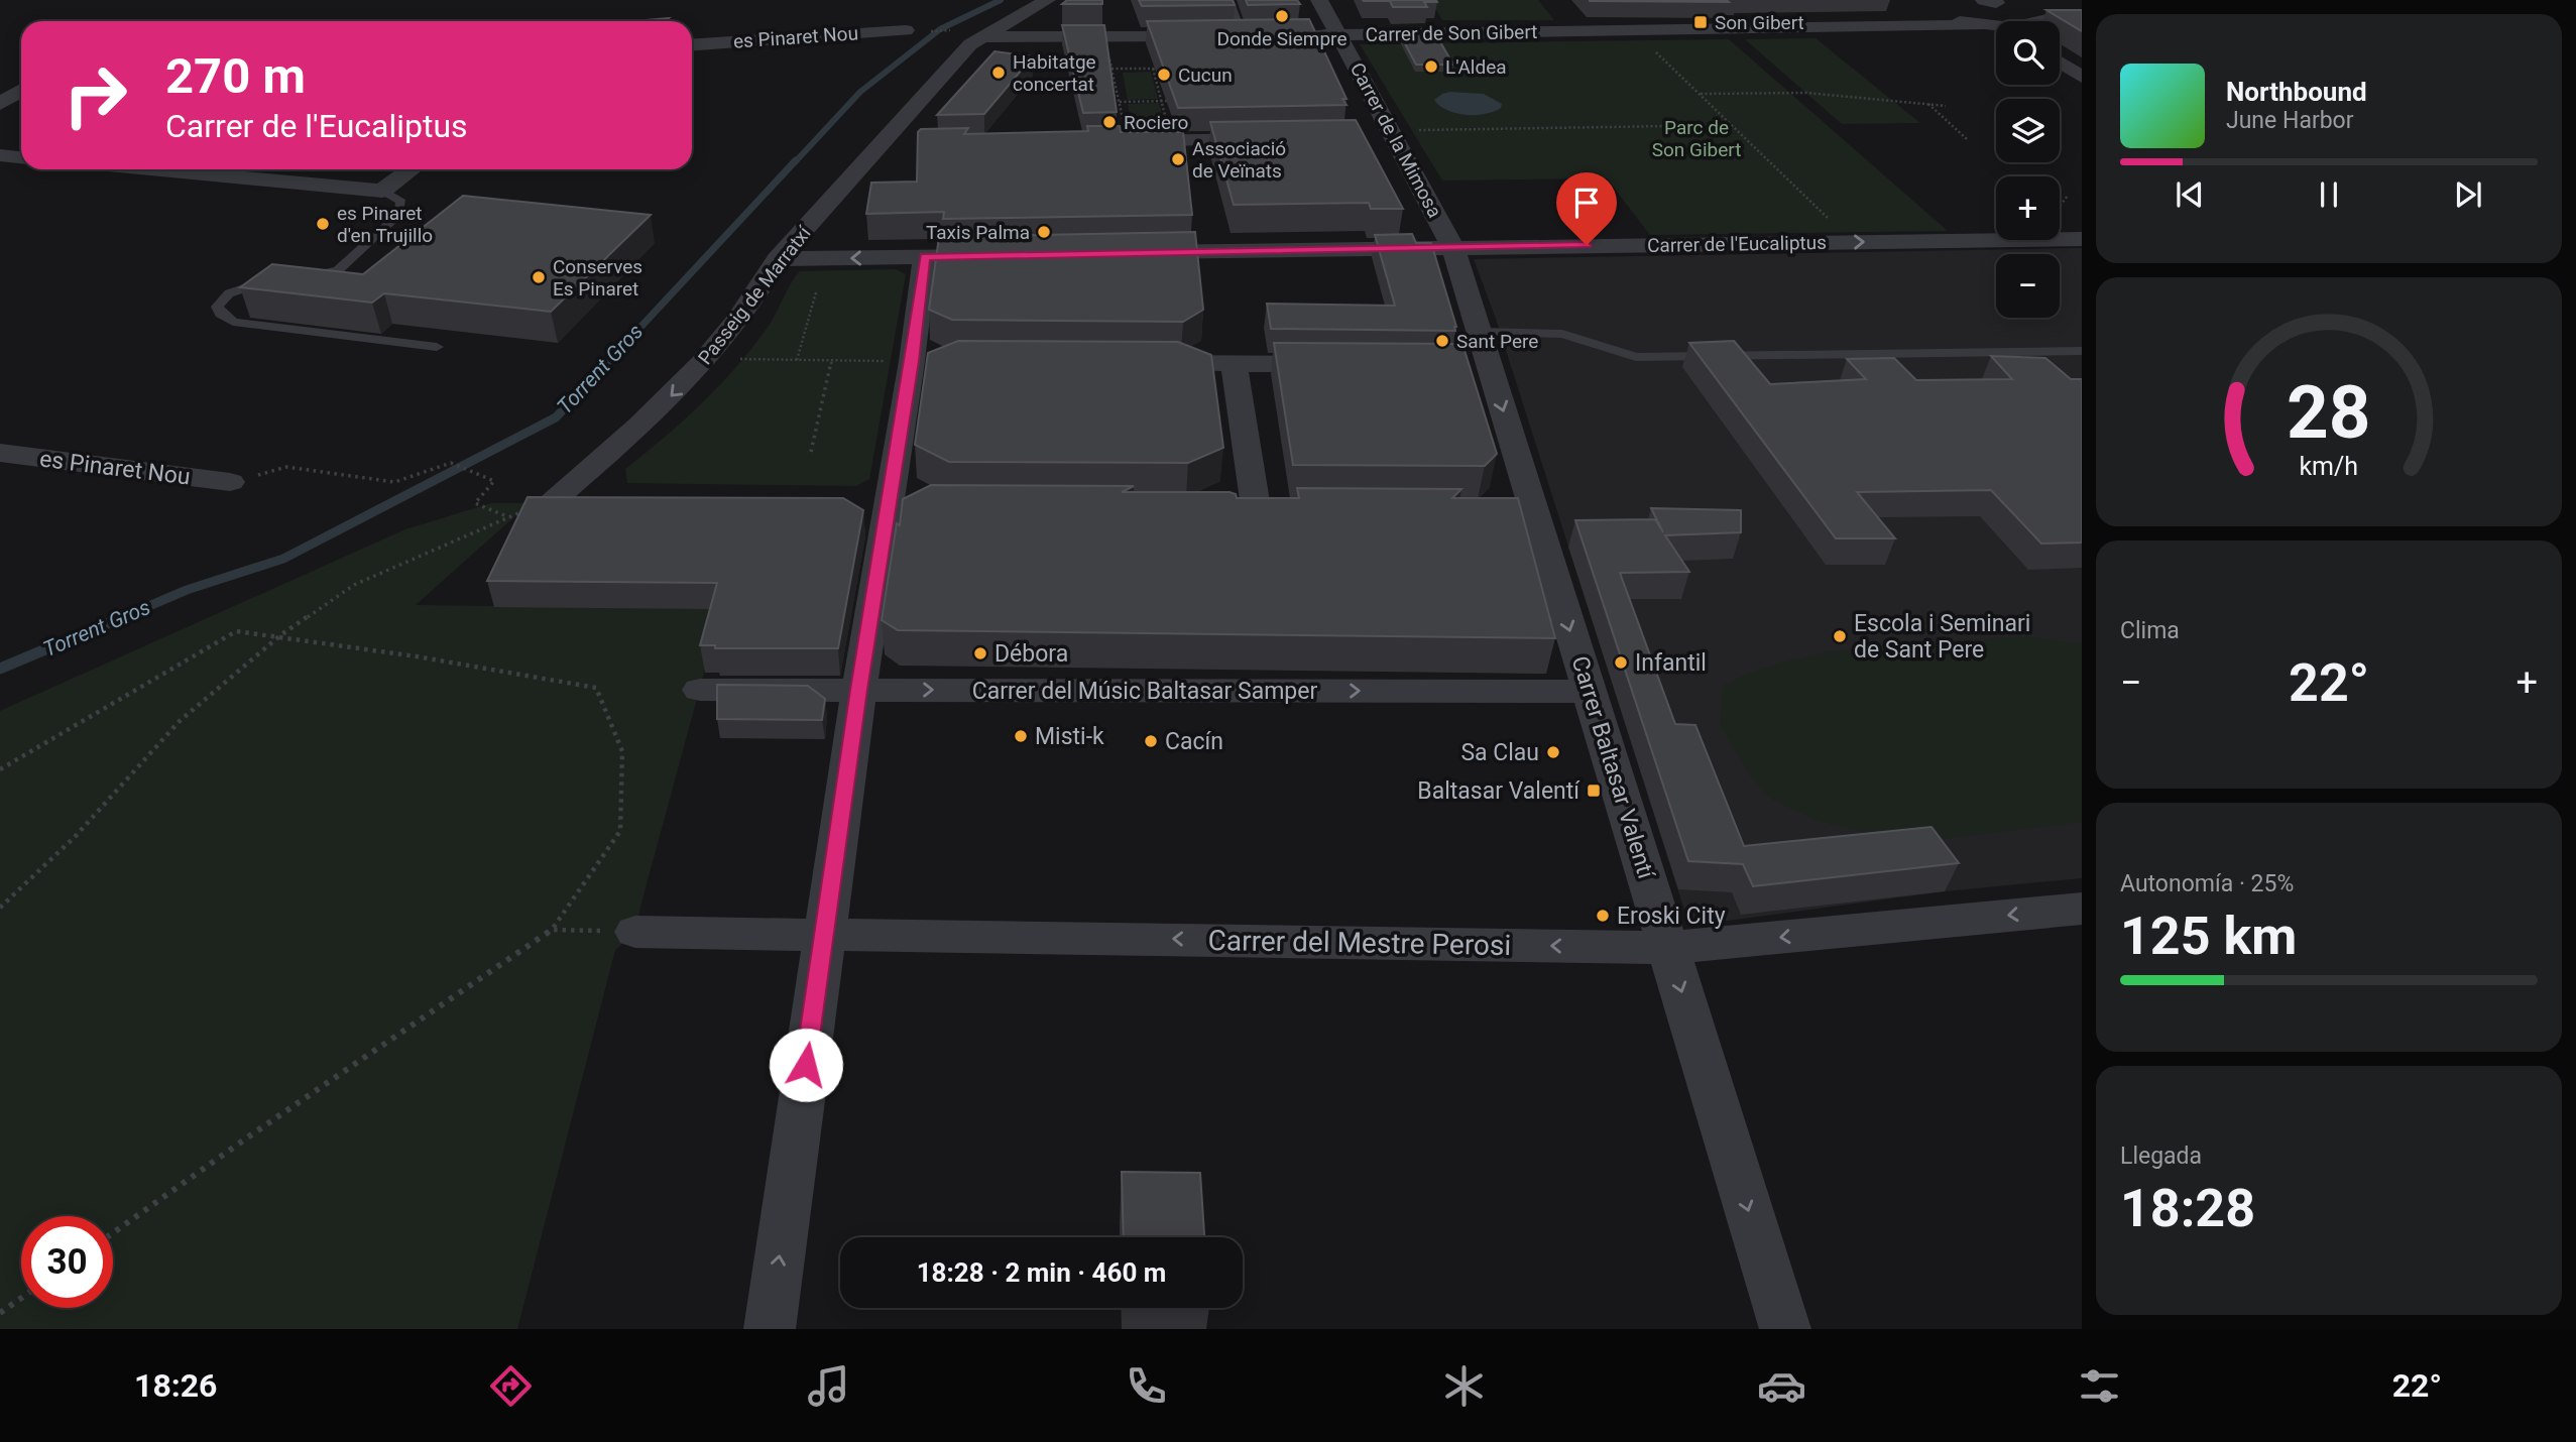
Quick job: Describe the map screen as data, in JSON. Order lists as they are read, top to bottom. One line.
{"streets":{"street":["Carrer de Son Gibert","es Pinaret Nou","Carrer de la Mimosa","Carrer de l'Eucaliptus","Passeig de Marratxí","Carrer del Músic Baltasar Samper","Carrer Baltasar Valentí","Carrer del Mestre Perosi"]},"crossings":[["Carrer de Son Gibert","Carrer de la Mimosa"],["Carrer de la Mimosa","Carrer de l'Eucaliptus"],["Carrer de la Mimosa","Carrer Baltasar Valentí"],["Carrer de l'Eucaliptus","Carrer Baltasar Valentí"],["Carrer del Músic Baltasar Samper","Carrer Baltasar Valentí"],["Carrer Baltasar Valentí","Carrer del Mestre Perosi"]],"one_way":["Carrer del Músic Baltasar Samper","Carrer Baltasar Valentí","Carrer del Mestre Perosi"],"water":["Torrent Gros"],"parks":["Parc de Son Gibert"],"places":{"other":["Donde Siempre","L'Aldea","Habitatge concertat","Cucun","Rociero","Associació de Veïnats","es Pinaret d'en Trujillo","Taxis Palma","Conserves Es Pinaret","Sant Pere","Escola i Seminari de Sant Pere","Débora","Infantil","Misti-k","Cacín","Sa Clau","Eroski City"],"transit":["Son Gibert","Baltasar Valentí"]},"page":{"map_buttons":["+","−"],"turn":["270 m","Carrer de l'Eucaliptus"],"song":["Northbound","June Harbor"],"tile":["Clima",["Autonomía · 25%","125 km"],["Llegada","18:28"]],"heat":["−","22°","+"],"limit":"30","trip":"18:28 · 2 min · 460 m","tabs":["18:26","22°"],"gauge":["28","km/h"]}}
